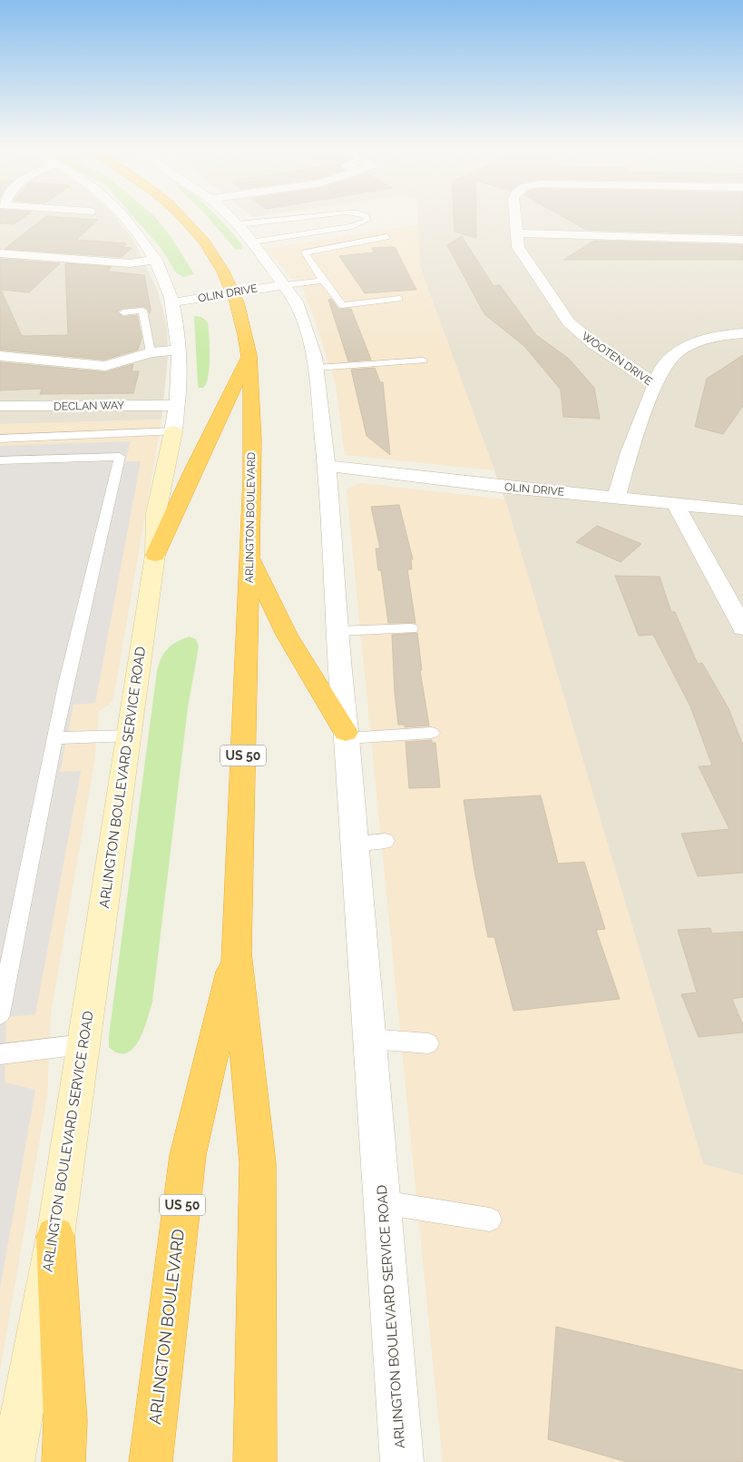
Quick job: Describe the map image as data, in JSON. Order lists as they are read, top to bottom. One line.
{"streets":{"highway":["ARLINGTON BOULEVARD","US 50"],"street":["OLIN DRIVE","WOOTEN DRIVE","DECLAN WAY","ARLINGTON BOULEVARD SERVICE ROAD"]},"crossings":[["OLIN DRIVE","WOOTEN DRIVE"],["OLIN DRIVE","ARLINGTON BOULEVARD"],["OLIN DRIVE","ARLINGTON BOULEVARD SERVICE ROAD"],["DECLAN WAY","ARLINGTON BOULEVARD SERVICE ROAD"]]}
